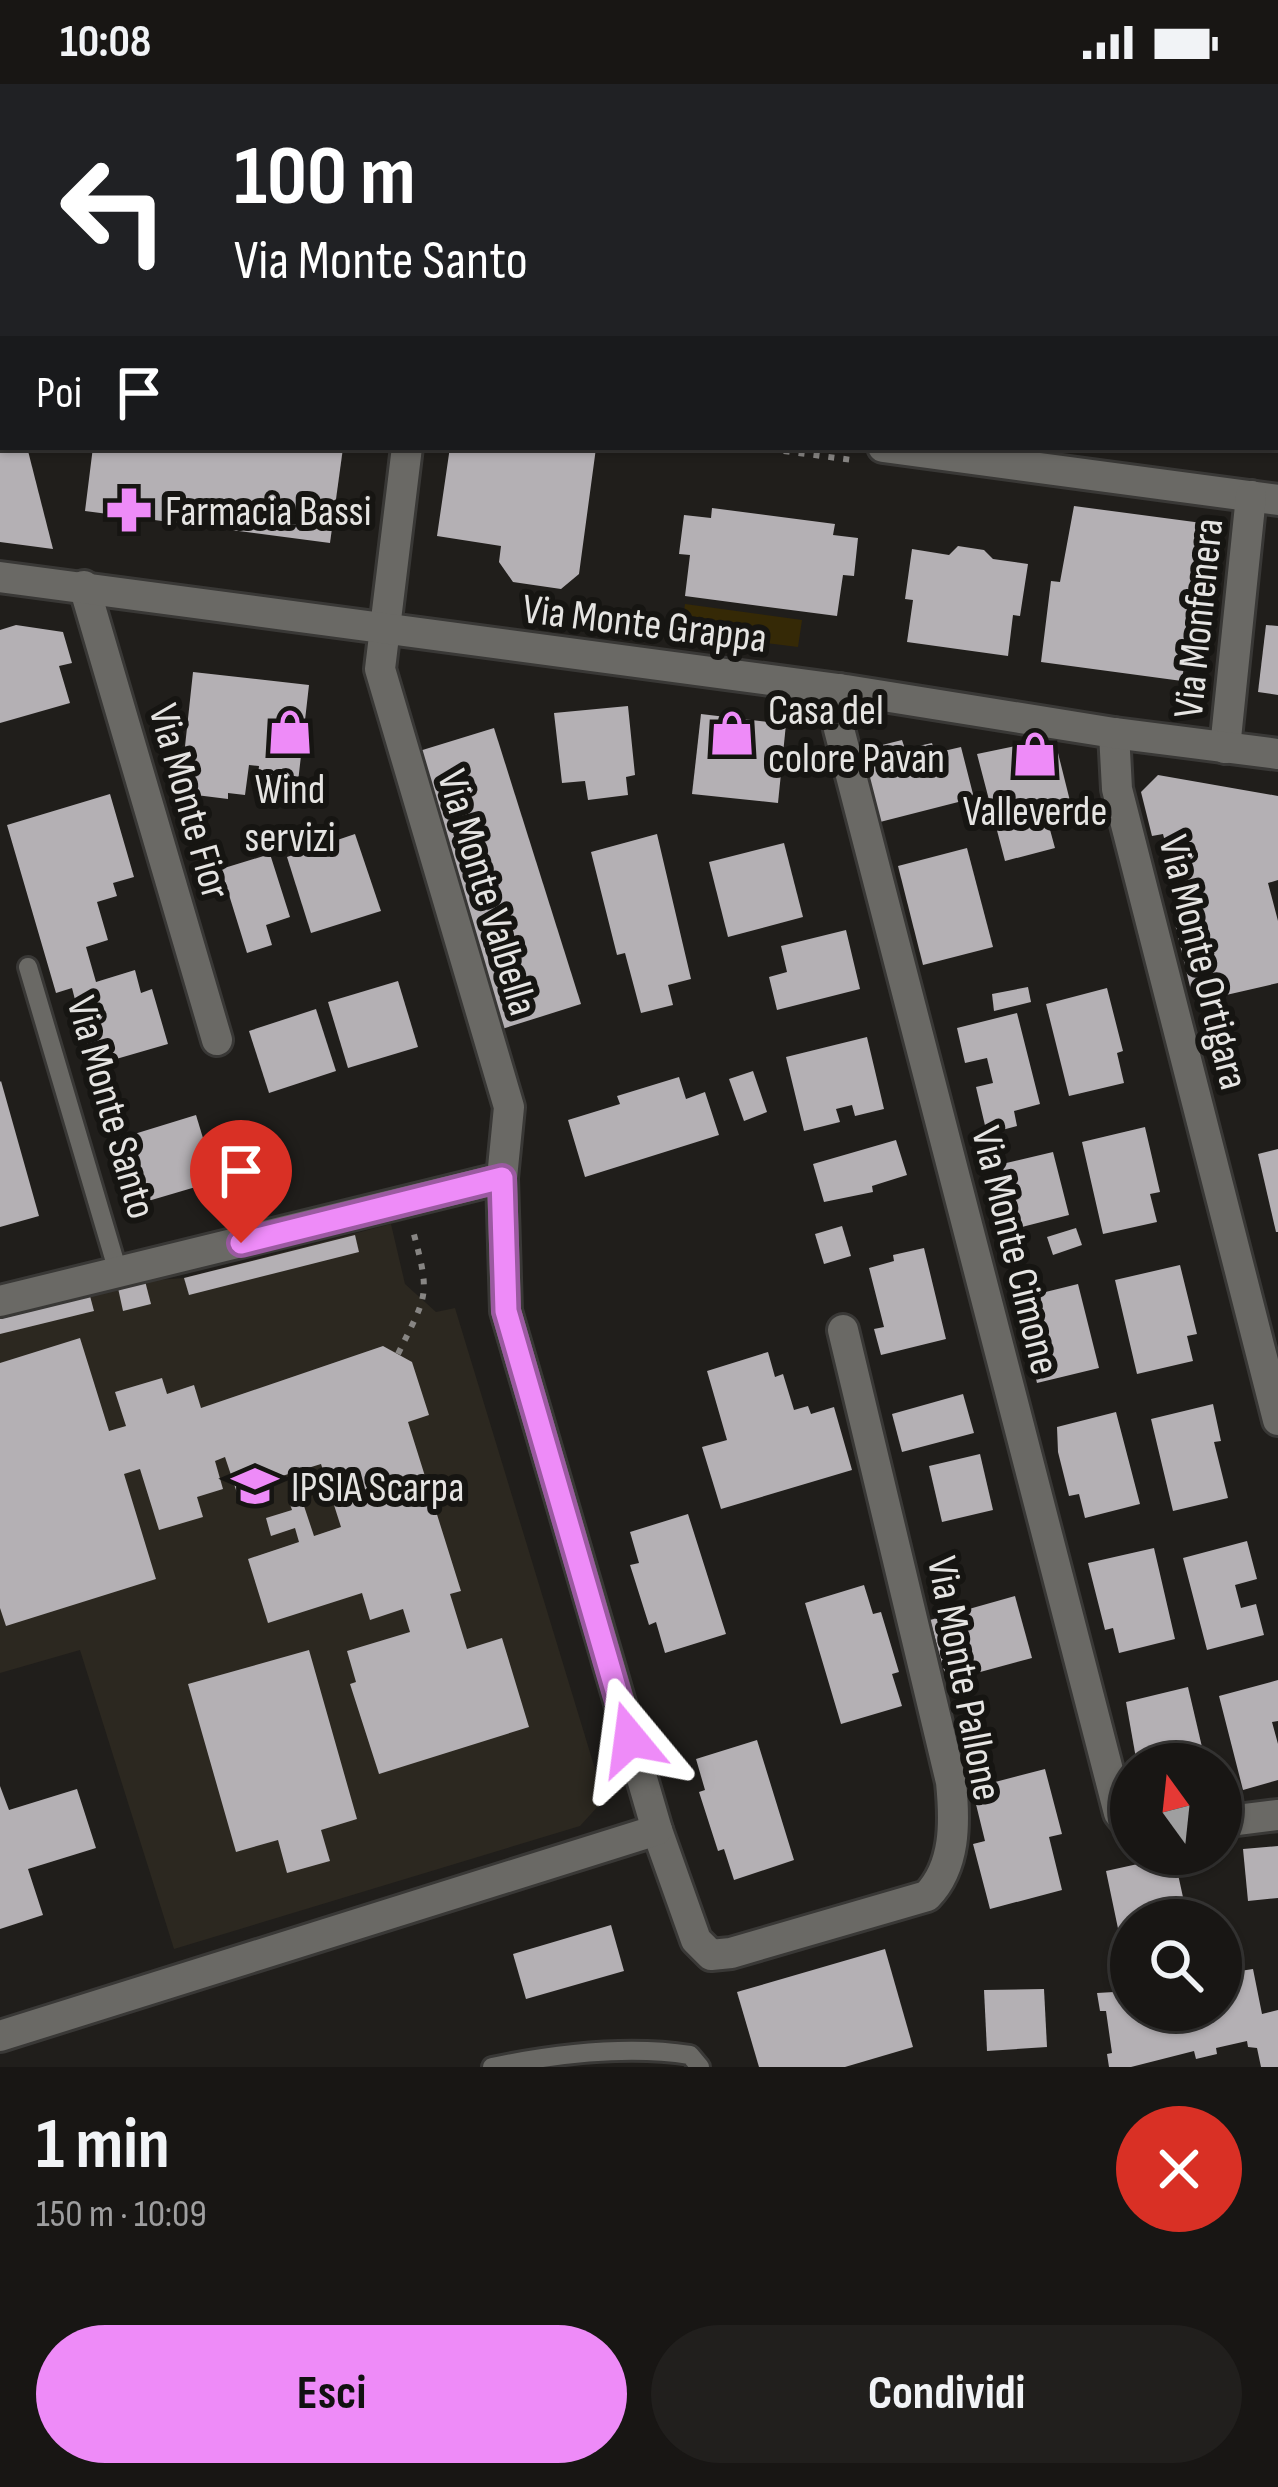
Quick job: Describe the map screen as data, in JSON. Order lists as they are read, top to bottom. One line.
{"streets":{"street":["Via Monfenera","Via Monte Grappa","Via Monte Fior","Via Monte Valbella","Via Monte Ortigara","Via Monte Santo","Via Monte Cimone","Via Monte Pallone"]},"crossings":[["Via Monfenera","Via Monte Grappa"],["Via Monte Grappa","Via Monte Fior"],["Via Monte Grappa","Via Monte Valbella"],["Via Monte Grappa","Via Monte Ortigara"],["Via Monte Grappa","Via Monte Cimone"],["Via Monte Valbella","Via Monte Santo"],["Via Monte Valbella","Via Monte Pallone"],["Via Monte Santo","Via Monte Pallone"]],"places":{"pharmacy":["Farmacia Bassi"],"shop":["Wind servizi","Casa del colore Pavan","Valleverde"],"school or university":["IPSIA Scarpa"]},"north":"top","page":{"status":"10:08","turn":["100 m","Via Monte Santo"],"then":"Poi","heading":["1 min","150 m · 10:09"],"buttons":["Esci","Condividi"]}}
